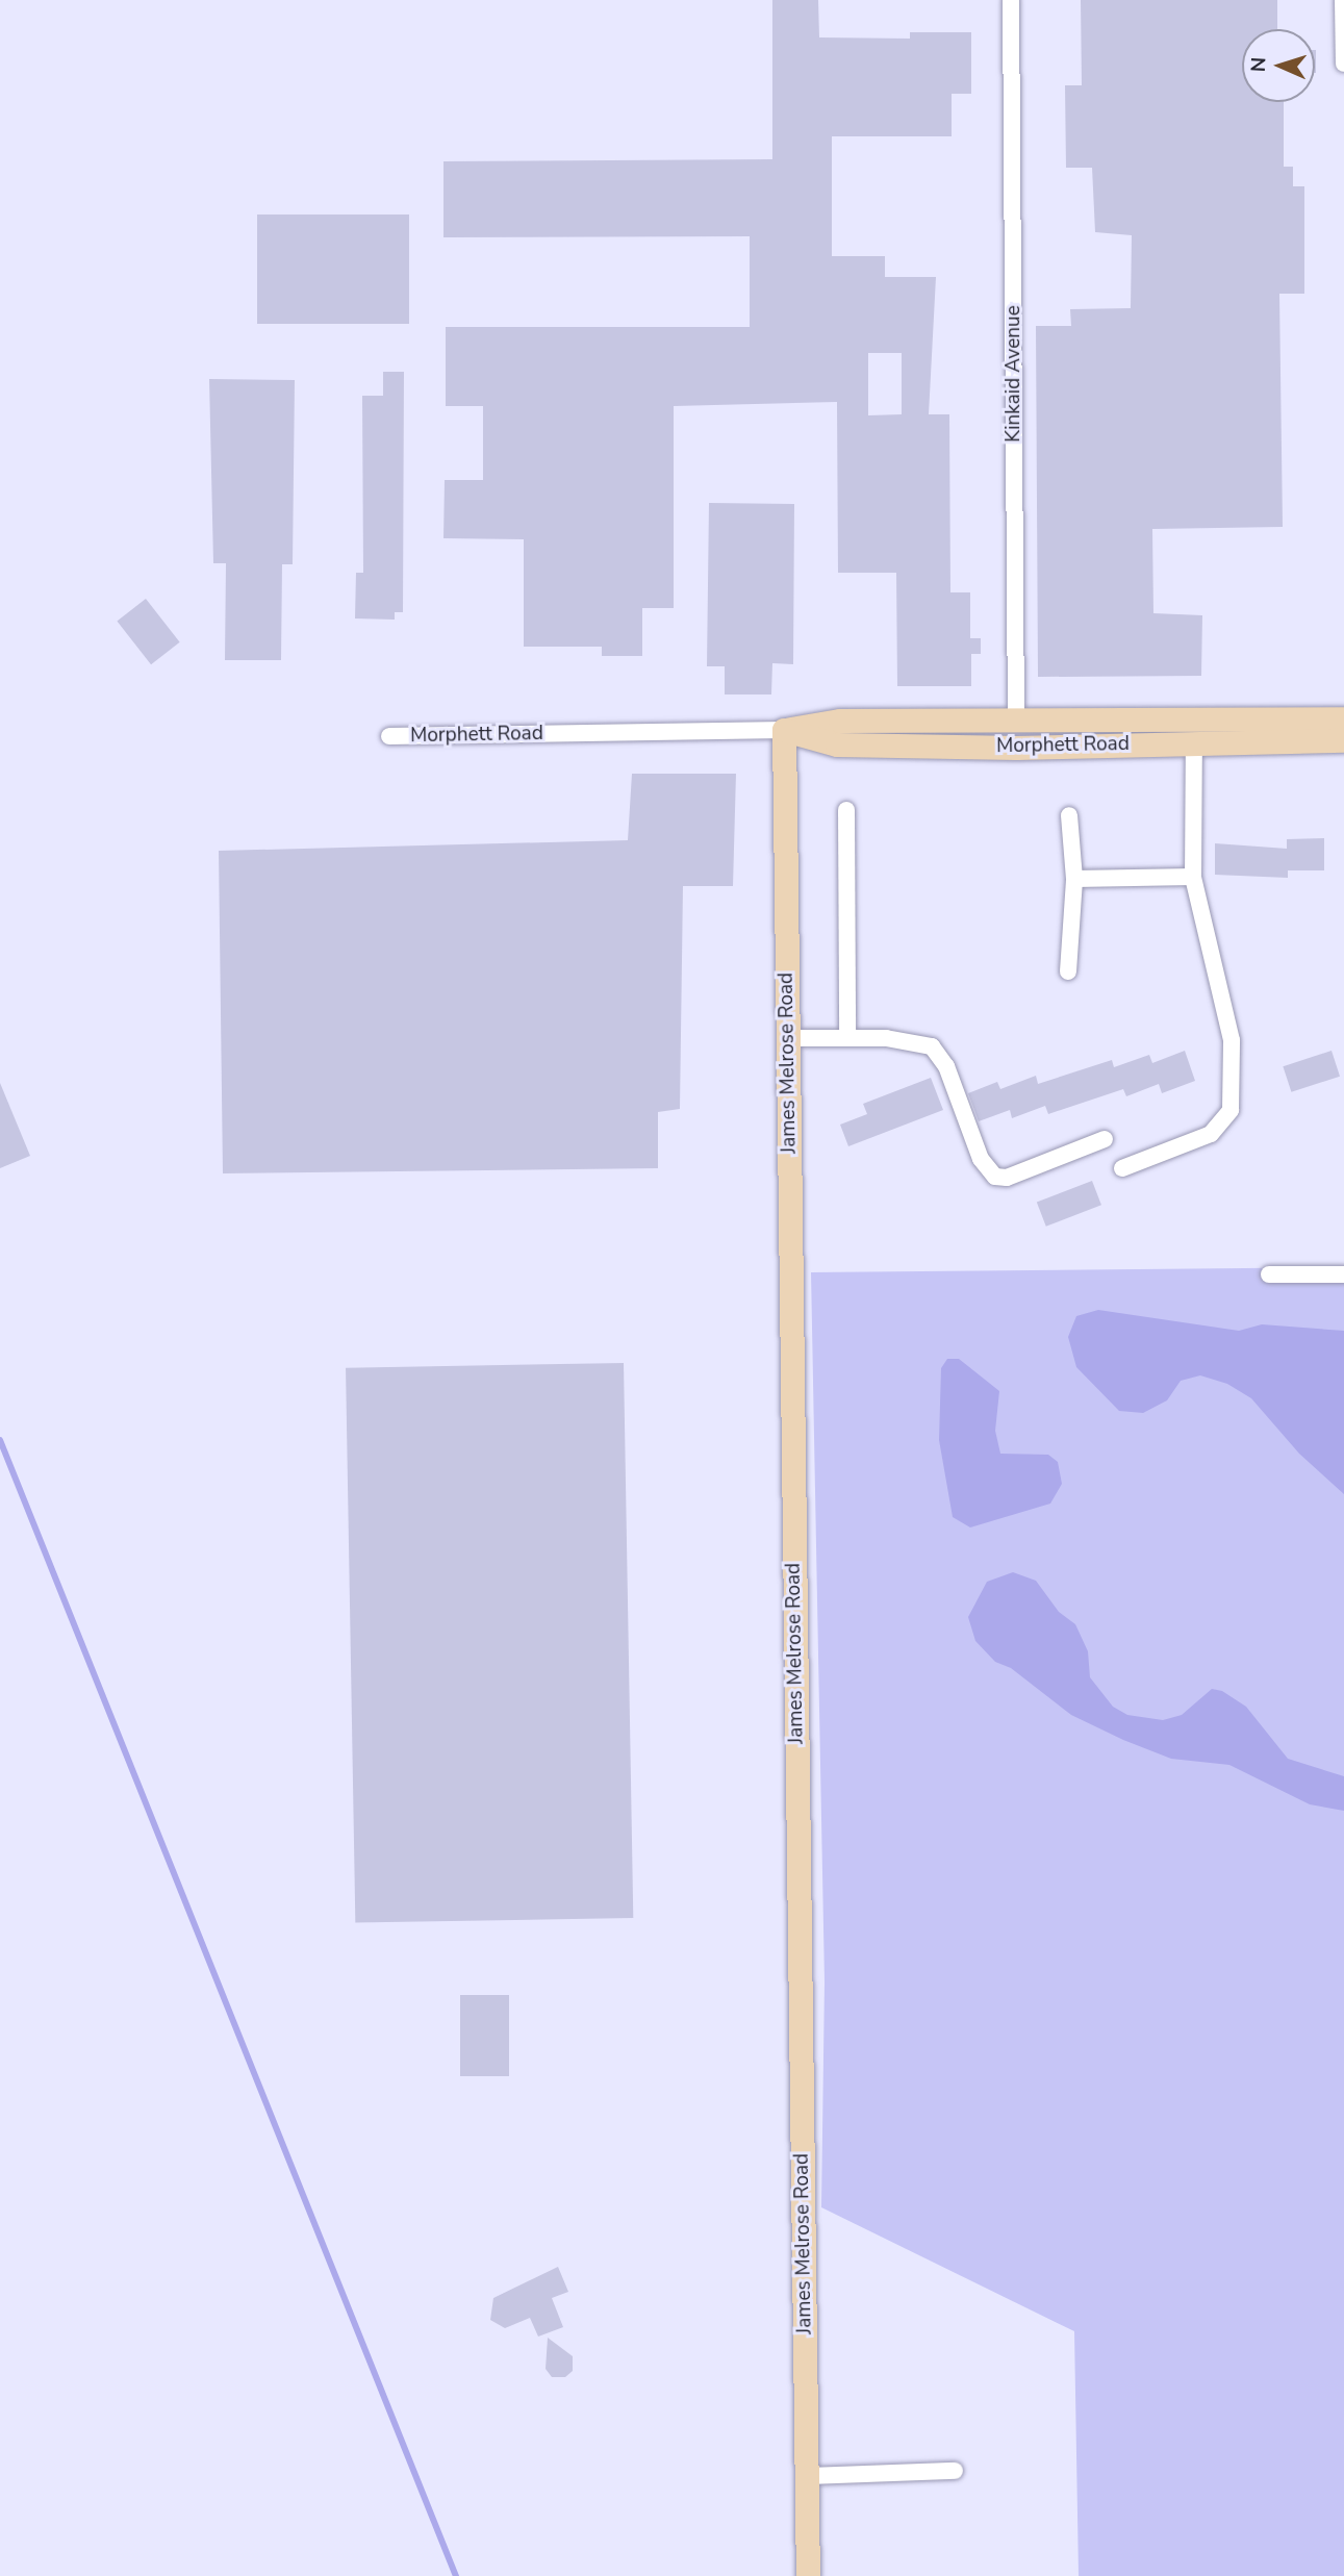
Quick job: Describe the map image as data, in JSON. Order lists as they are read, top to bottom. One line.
{"streets":{"street":["Kinkaid Avenue","Morphett Road","James Melrose Road"]},"crossings":[["Kinkaid Avenue","Morphett Road"],["Morphett Road","James Melrose Road"]],"north":"left"}
